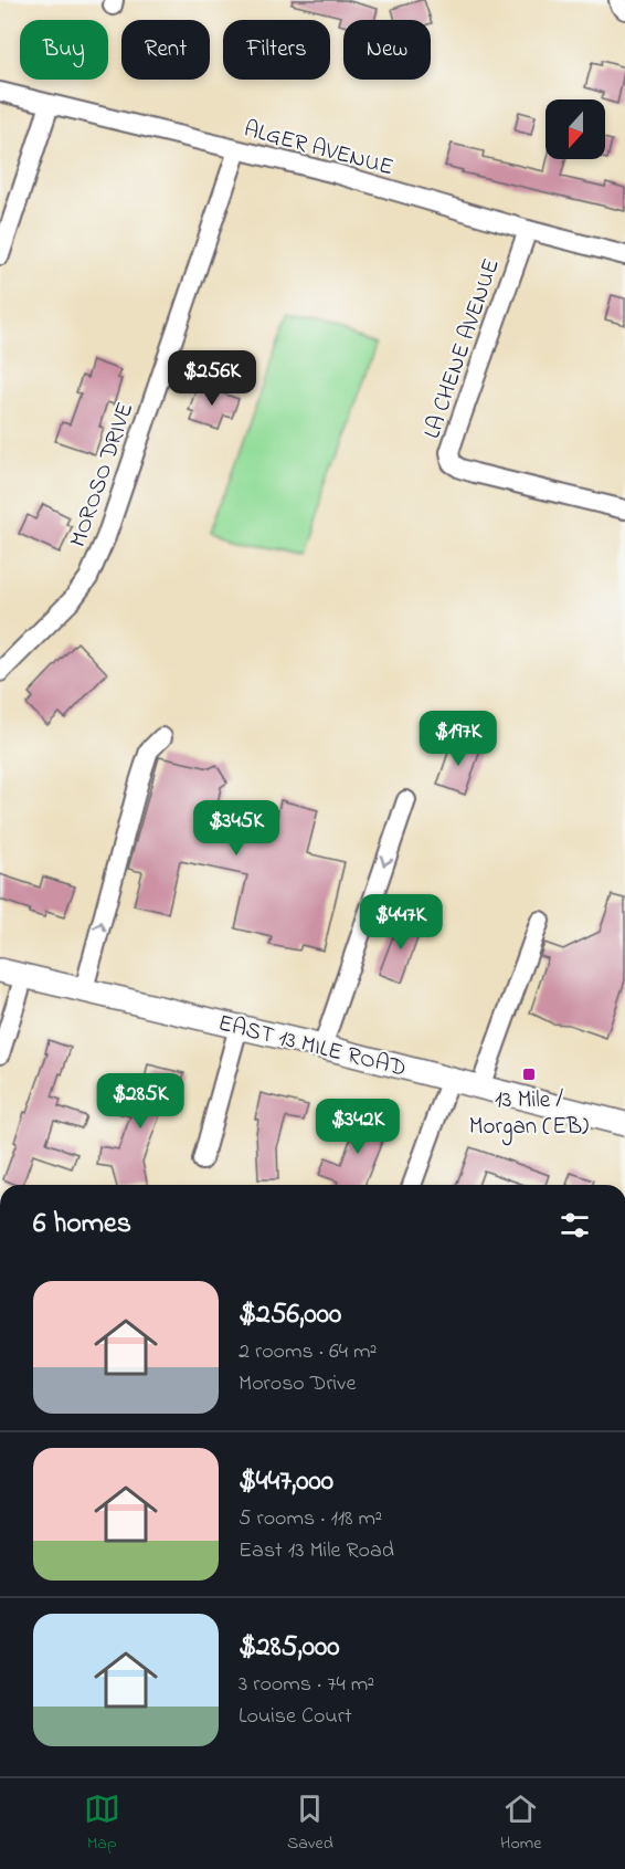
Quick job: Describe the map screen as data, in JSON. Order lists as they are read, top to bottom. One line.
{"streets":{"main road":["EAST 13 MILE ROAD"],"street":["ALGER AVENUE","LA CHENE AVENUE","MOROSO DRIVE"]},"crossings":[["ALGER AVENUE","LA CHENE AVENUE"],["ALGER AVENUE","MOROSO DRIVE"]],"places":{"transit":["13 Mile / Morgan (EB)"]},"north":"bottom","page":{"chip":["Buy","Rent","Filters","New"],"price":["$256K","$197K","$345K","$447K","$285K","$342K"],"heading":"6 homes","list":[{"name":"$256,000","note":"2 rooms · 64 m² · Moroso Drive"},{"name":"$447,000","note":"5 rooms · 118 m² · East 13 Mile Road"},{"name":"$285,000","note":"3 rooms · 74 m² · Louise Court"}],"tabs":["Map","Saved","Home"]}}
